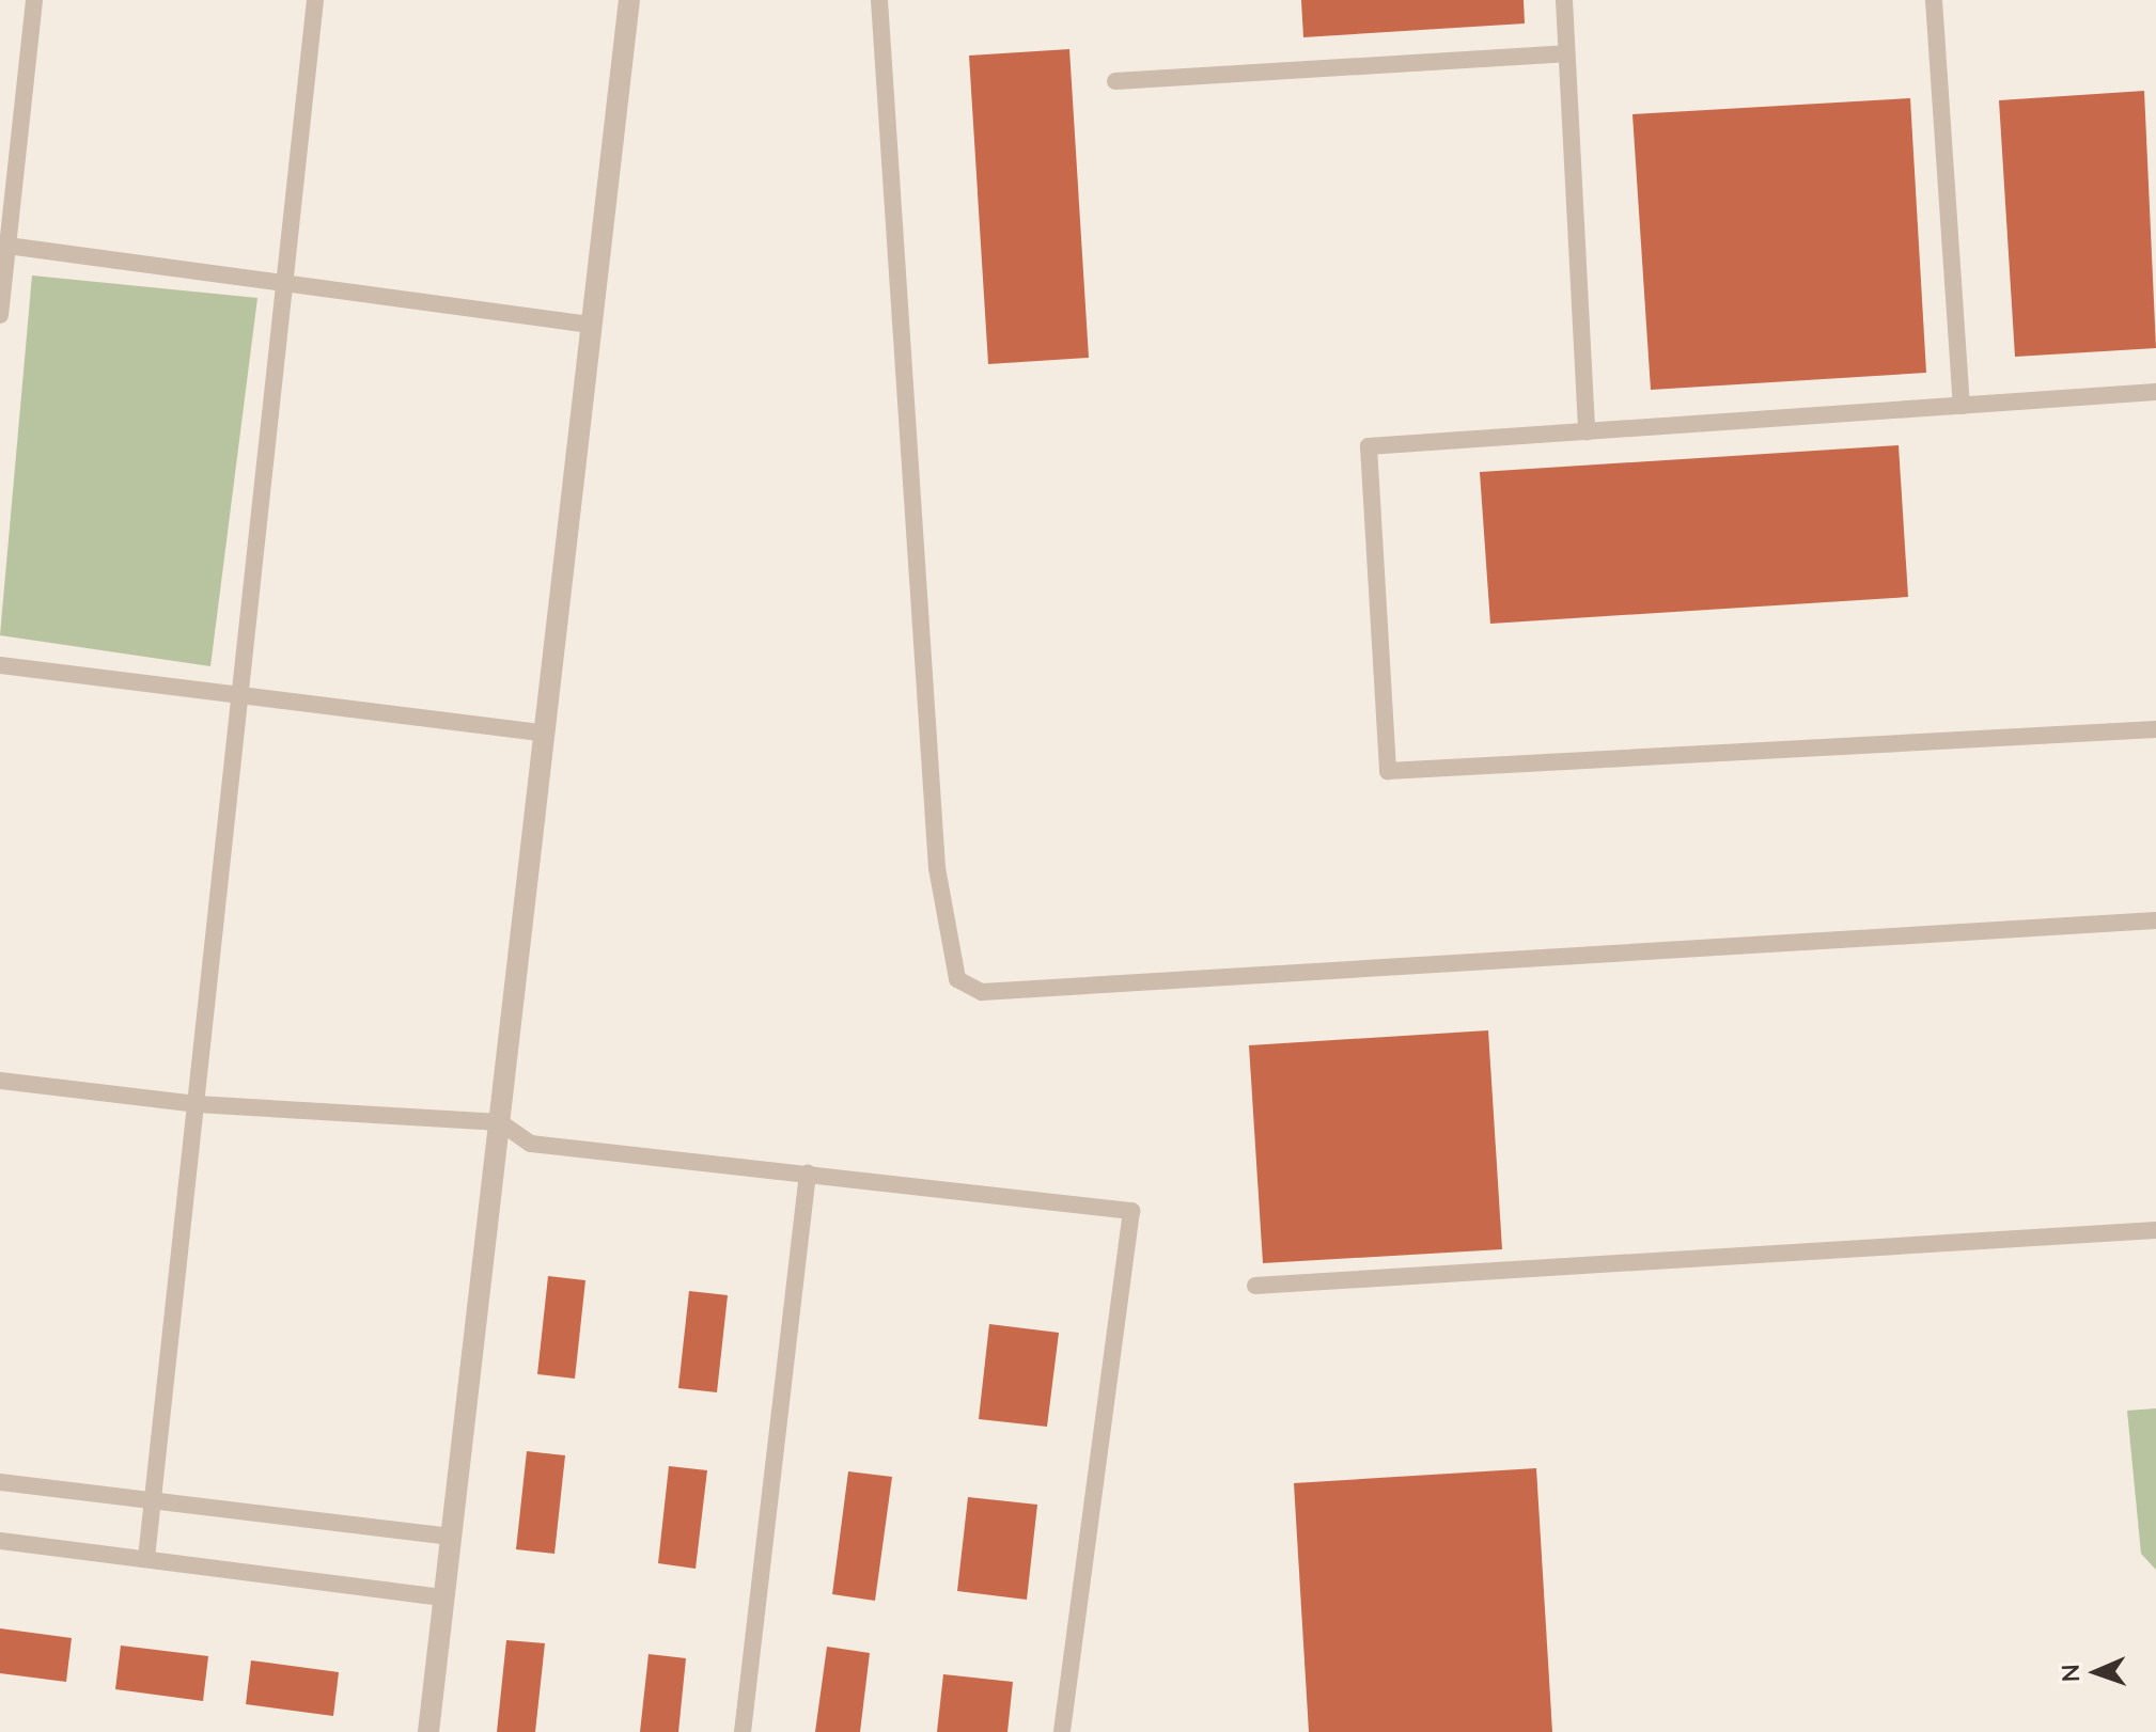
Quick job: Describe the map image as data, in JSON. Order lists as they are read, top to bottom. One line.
{"north":"left"}
